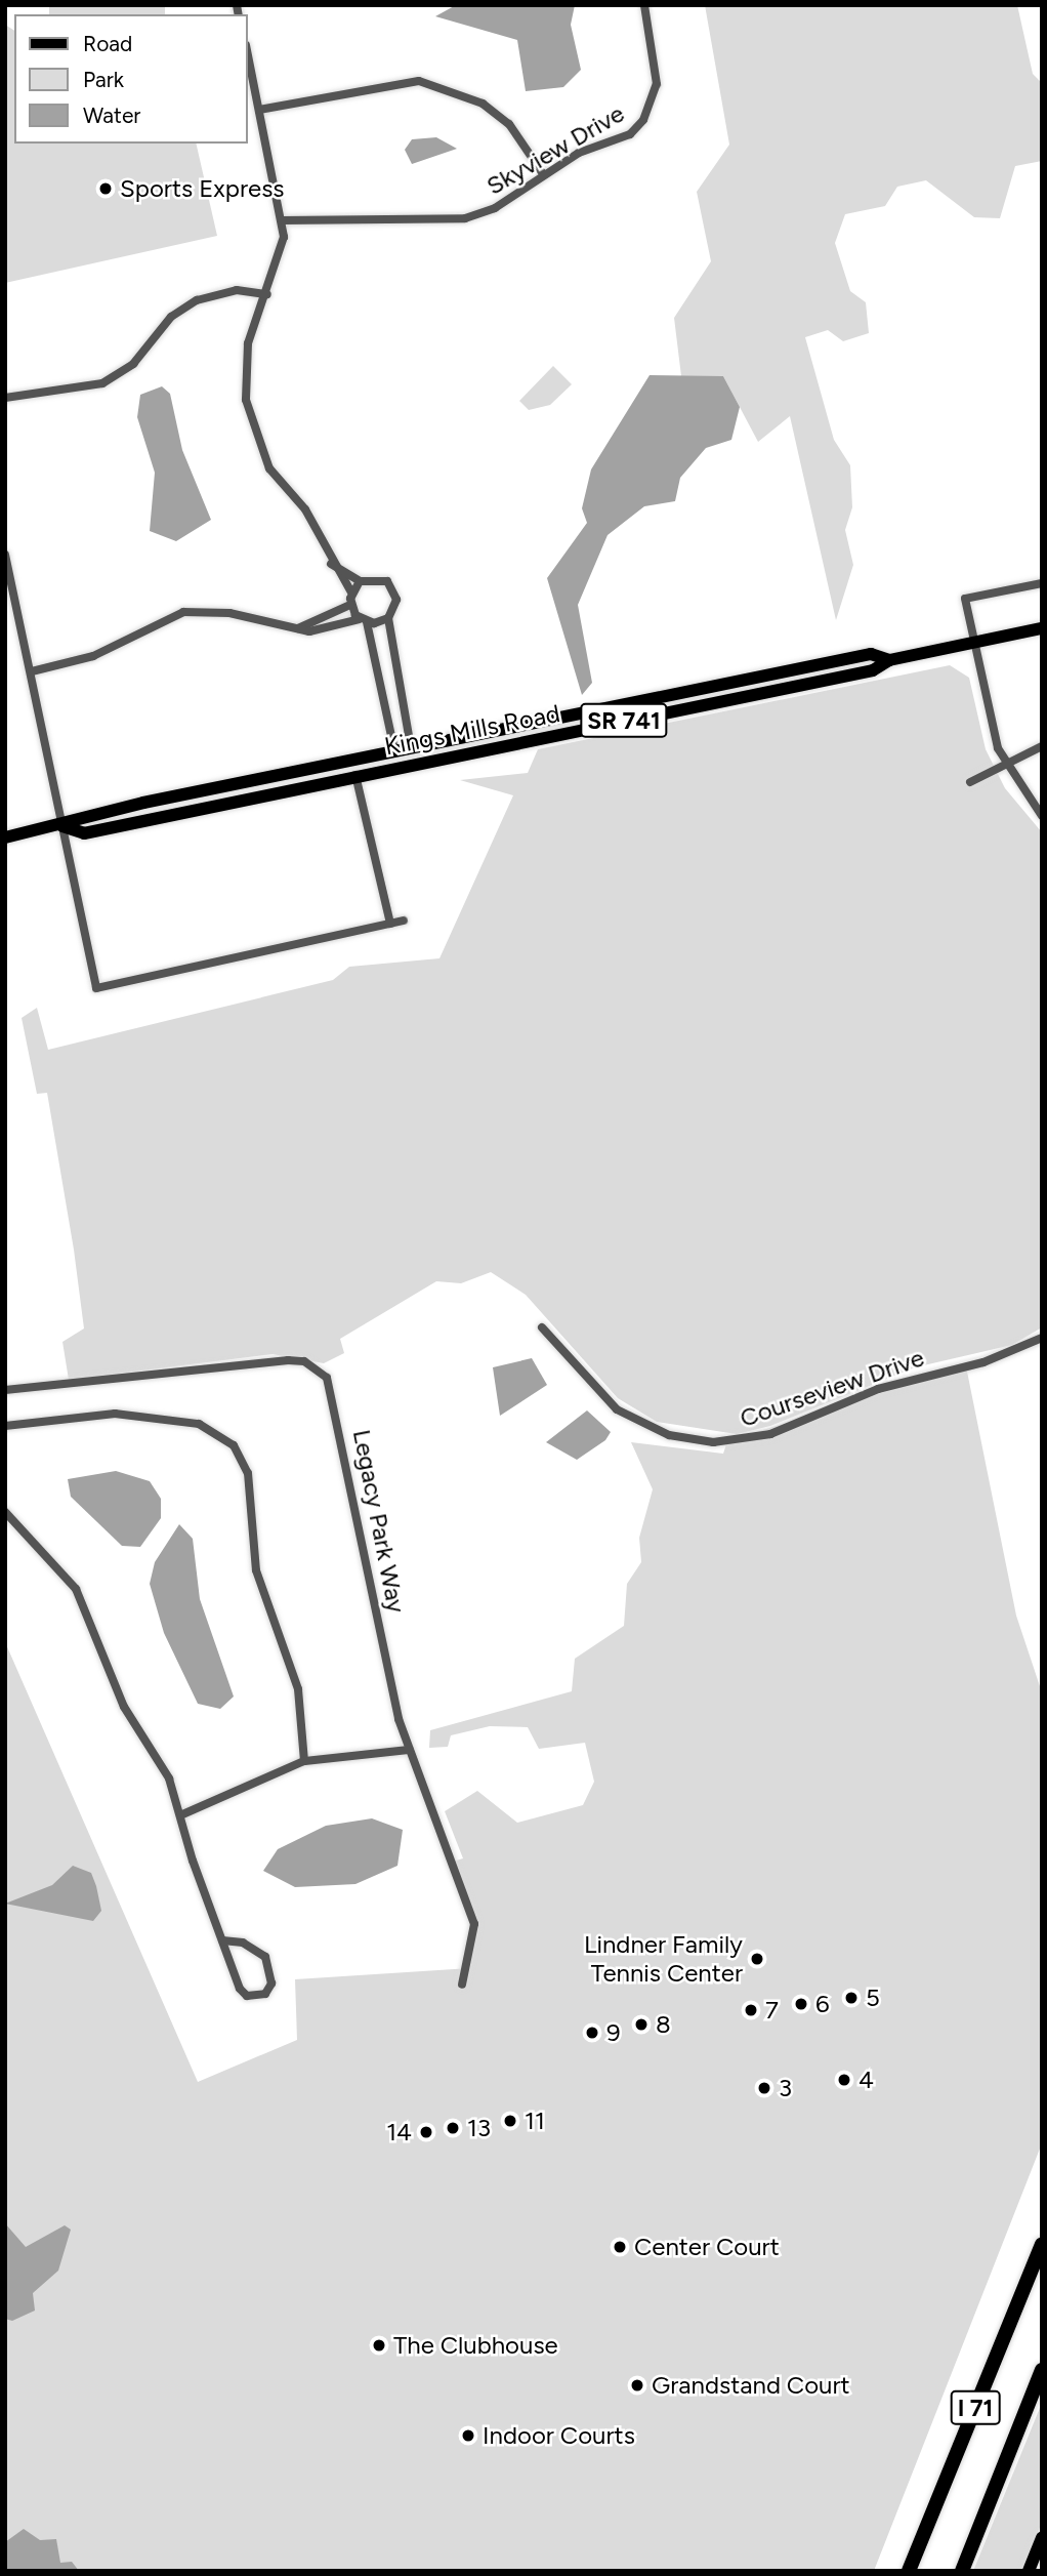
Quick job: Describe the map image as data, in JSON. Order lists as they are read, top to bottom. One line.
{"streets":{"highway":["I 71"],"main road":["SR 741","Kings Mills Road"],"street":["Skyview Drive","Courseview Drive","Legacy Park Way"]},"places":["Sports Express","Lindner Family Tennis Center","5","6","7","8","9","4","3","11","13","14","Center Court","The Clubhouse","Grandstand Court","Indoor Courts"],"legend":["Road","Park","Water"]}
